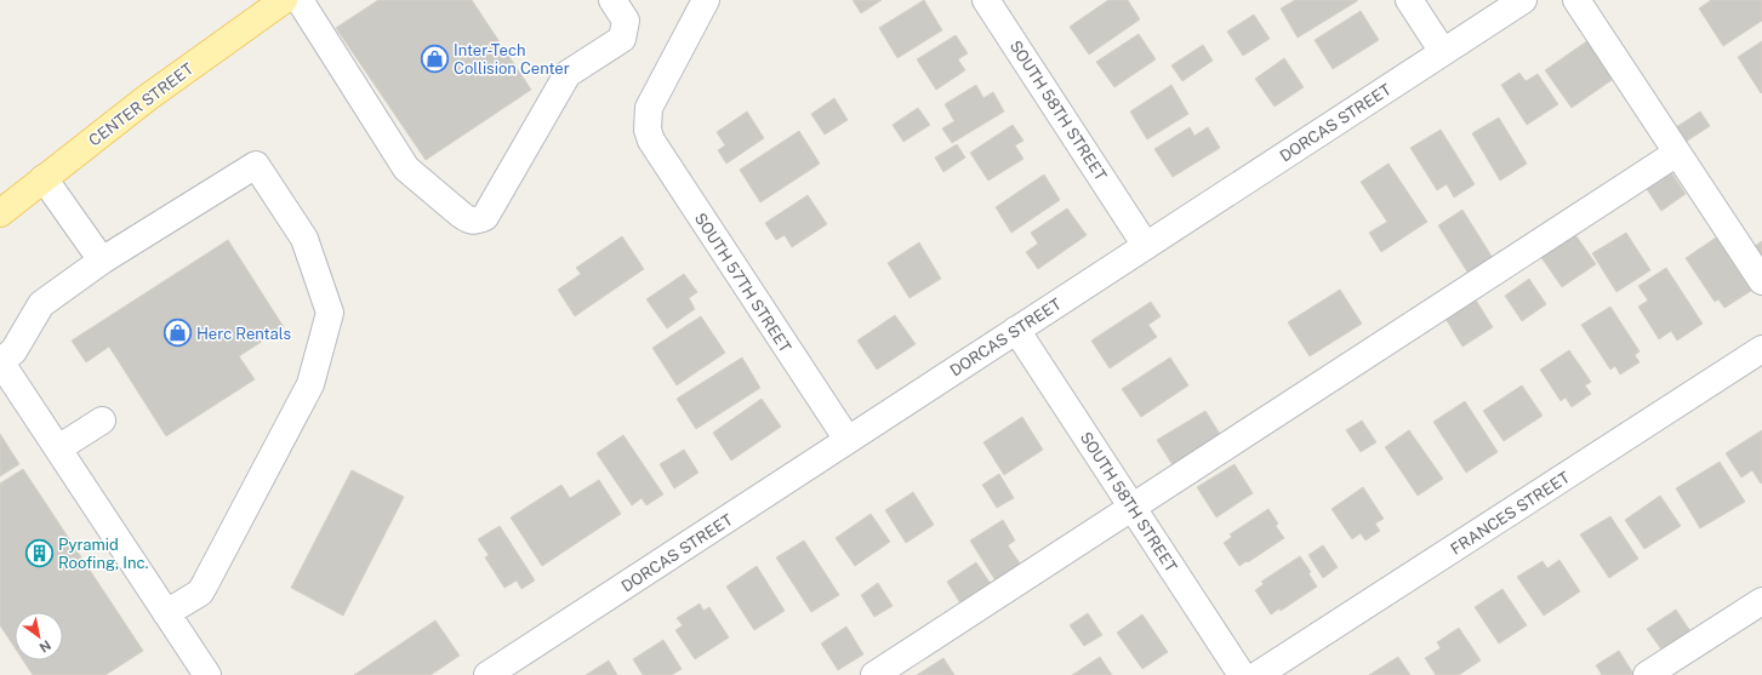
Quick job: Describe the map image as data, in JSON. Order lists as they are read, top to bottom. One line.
{"streets":{"main road":["CENTER STREET"],"street":["SOUTH 58TH STREET","DORCAS STREET","SOUTH 57TH STREET","FRANCES STREET"]},"crossings":[["SOUTH 58TH STREET","DORCAS STREET"],["DORCAS STREET","SOUTH 57TH STREET"]],"places":{"shop":["Inter-Tech Collision Center","Herc Rentals"],"building":["Pyramid Roofing, Inc."]},"north":"bottom right"}
